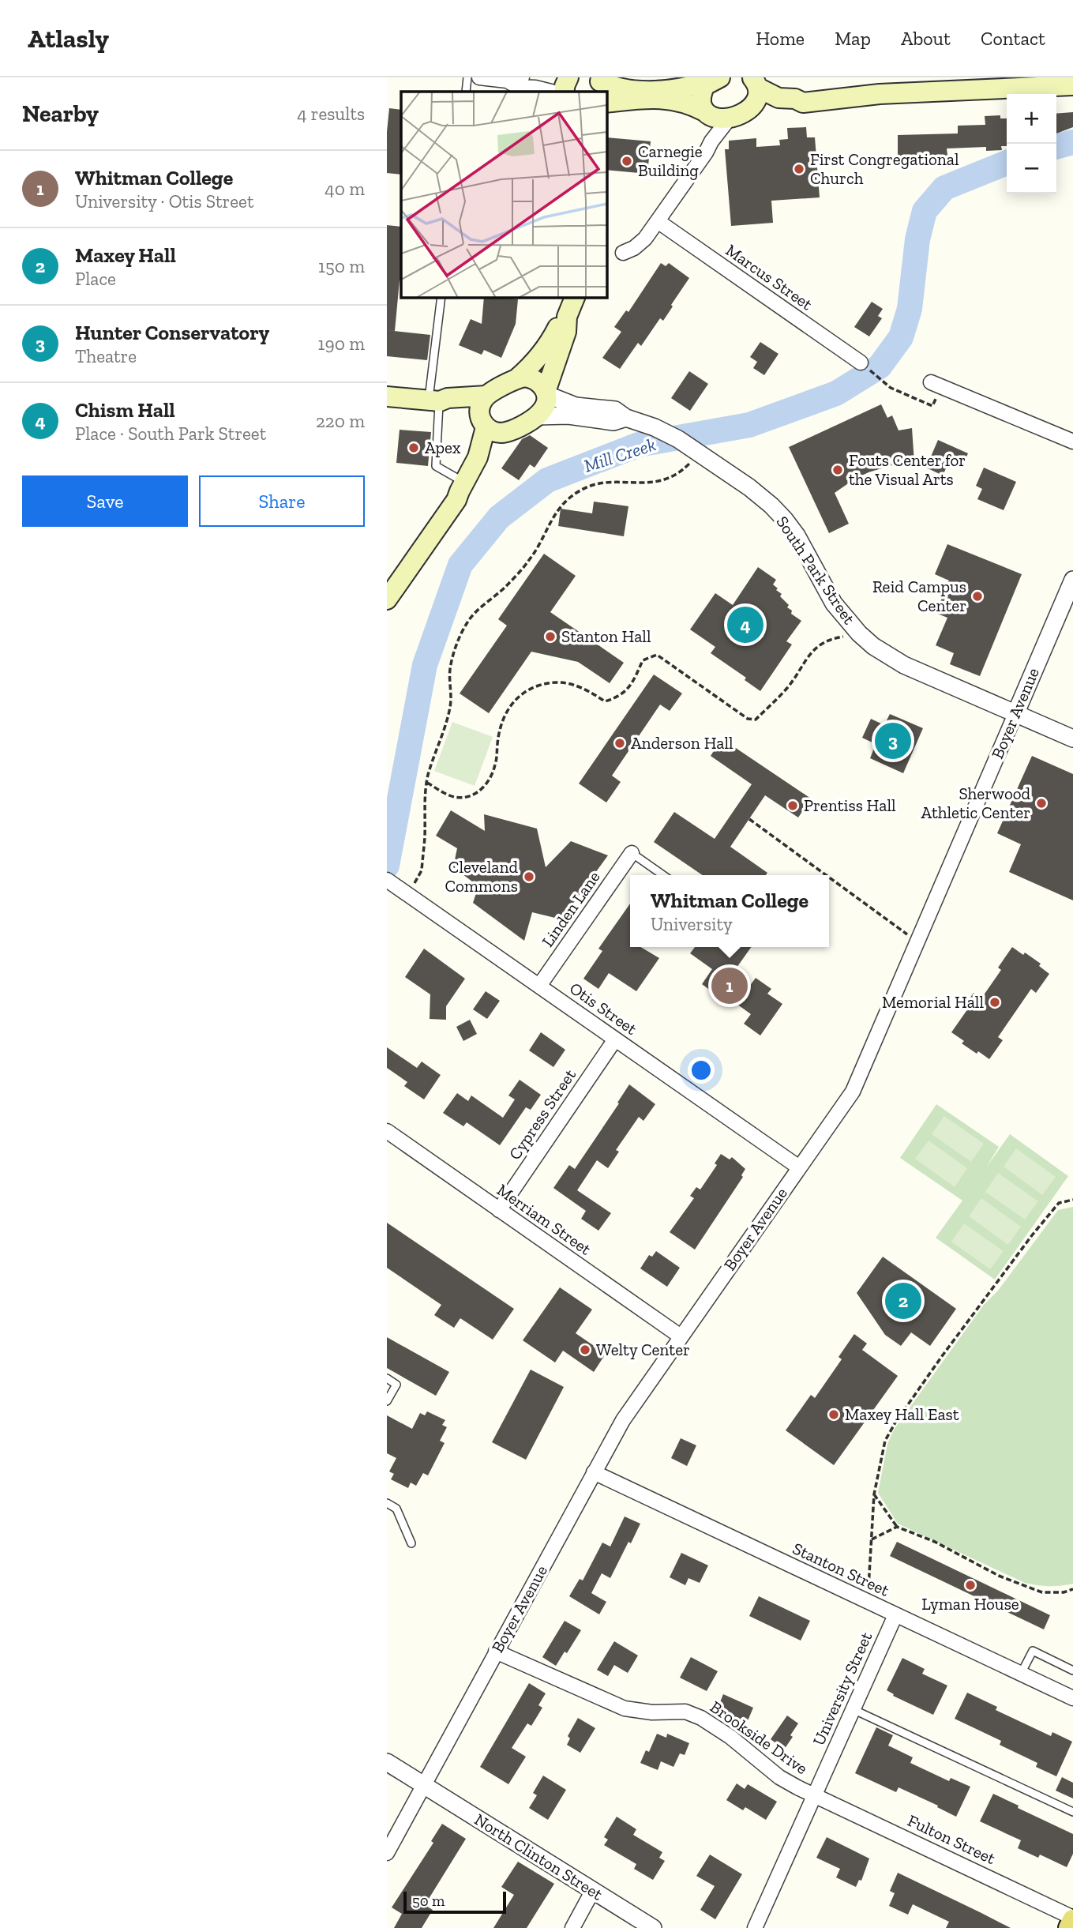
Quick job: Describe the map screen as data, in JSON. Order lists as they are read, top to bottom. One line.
{"streets":{"street":["Marcus Street","South Park Street","Boyer Avenue","Linden Lane","Otis Street","Cypress Street","Merriam Street","Stanton Street","University Street","Brookside Drive","Fulton Street","North Clinton Street"]},"crossings":[["South Park Street","Boyer Avenue"],["Boyer Avenue","Otis Street"],["Boyer Avenue","Merriam Street"],["Boyer Avenue","Stanton Street"],["Boyer Avenue","Brookside Drive"],["Boyer Avenue","North Clinton Street"],["Linden Lane","Otis Street"],["Otis Street","Cypress Street"],["Cypress Street","Merriam Street"],["Stanton Street","University Street"],["University Street","Brookside Drive"],["University Street","Fulton Street"],["Brookside Drive","Fulton Street"]],"water":["Mill Creek"],"places":["Carnegie Building","First Congregational Church","Apex","Fouts Center for the Visual Arts","Reid Campus Center","Stanton Hall","Anderson Hall","Sherwood Athletic Center","Prentiss Hall","Cleveland Commons","Memorial Hall","Welty Center","Maxey Hall East","Lyman House"],"scale_bar":"50 m","page":{"header":"Atlasly","nav":["Home","Map","About","Contact"],"heading":["Nearby","4 results"],"map_buttons":["+","−"],"list":[{"mark":"1","name":"Whitman College","note":"University · Otis Street","value":"40 m"},{"mark":"2","name":"Maxey Hall","note":"Place","value":"150 m"},{"mark":"3","name":"Hunter Conservatory","note":"Theatre","value":"190 m"},{"mark":"4","name":"Chism Hall","note":"Place · South Park Street","value":"220 m"}],"buttons":["Save","Share"],"pins":["4","3","1","2"],"popup":["Whitman College","University"],"scale":"50 m"}}
